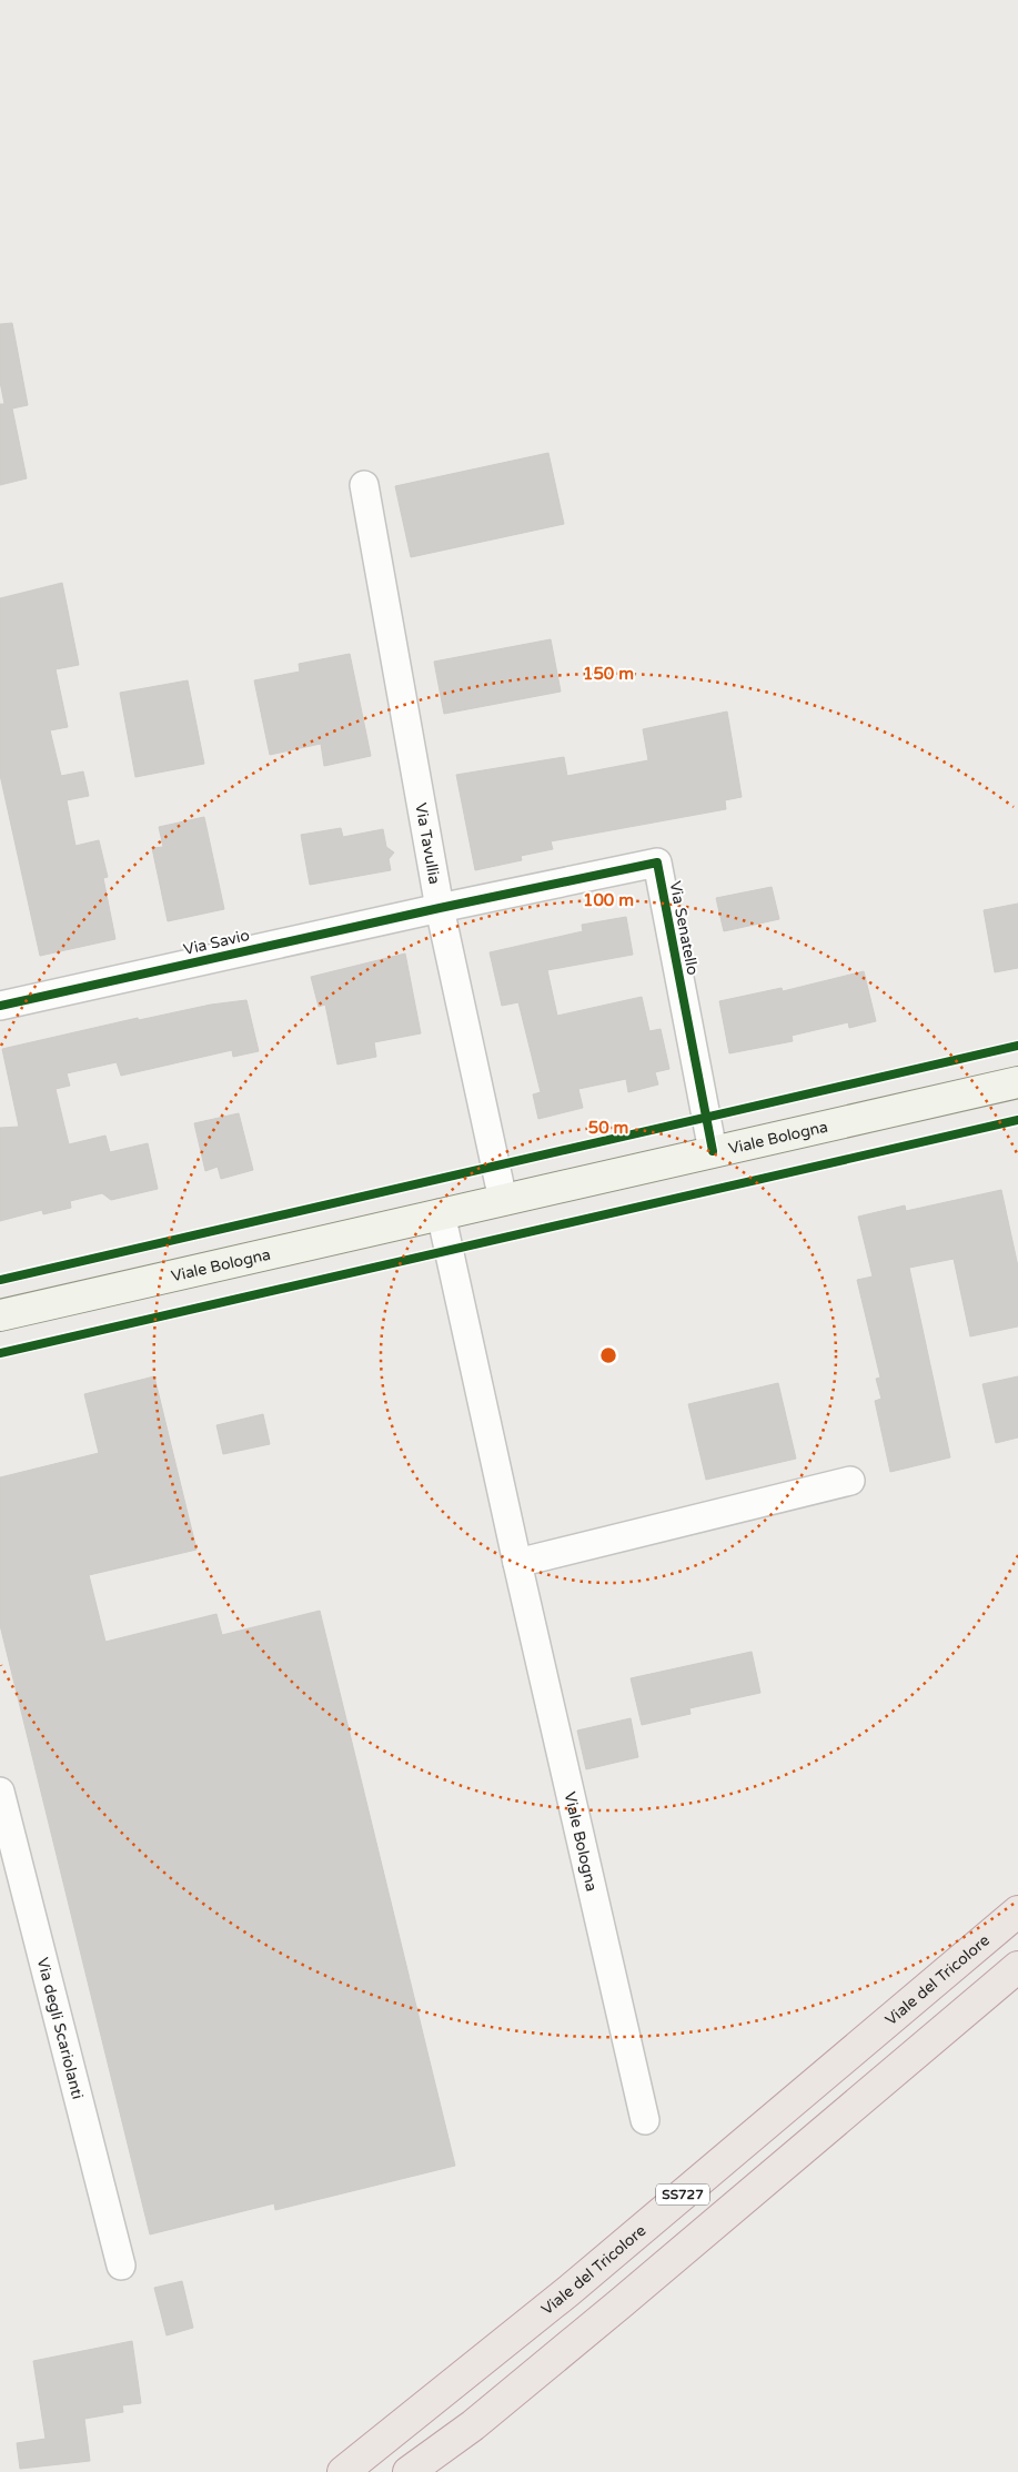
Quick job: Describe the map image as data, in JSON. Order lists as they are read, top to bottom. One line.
{"streets":{"highway":["Viale del Tricolore","SS727"],"main road":["Viale Bologna"],"street":["Via Tavullia","Via Senatello","Via Savio","Via degli Scariolanti"]},"crossings":[["Via Tavullia","Via Senatello"],["Via Tavullia","Via Savio"],["Via Tavullia","Viale Bologna"],["Via Senatello","Via Savio"],["Via Senatello","Viale Bologna"]],"rings":["150 m","100 m","50 m"]}
